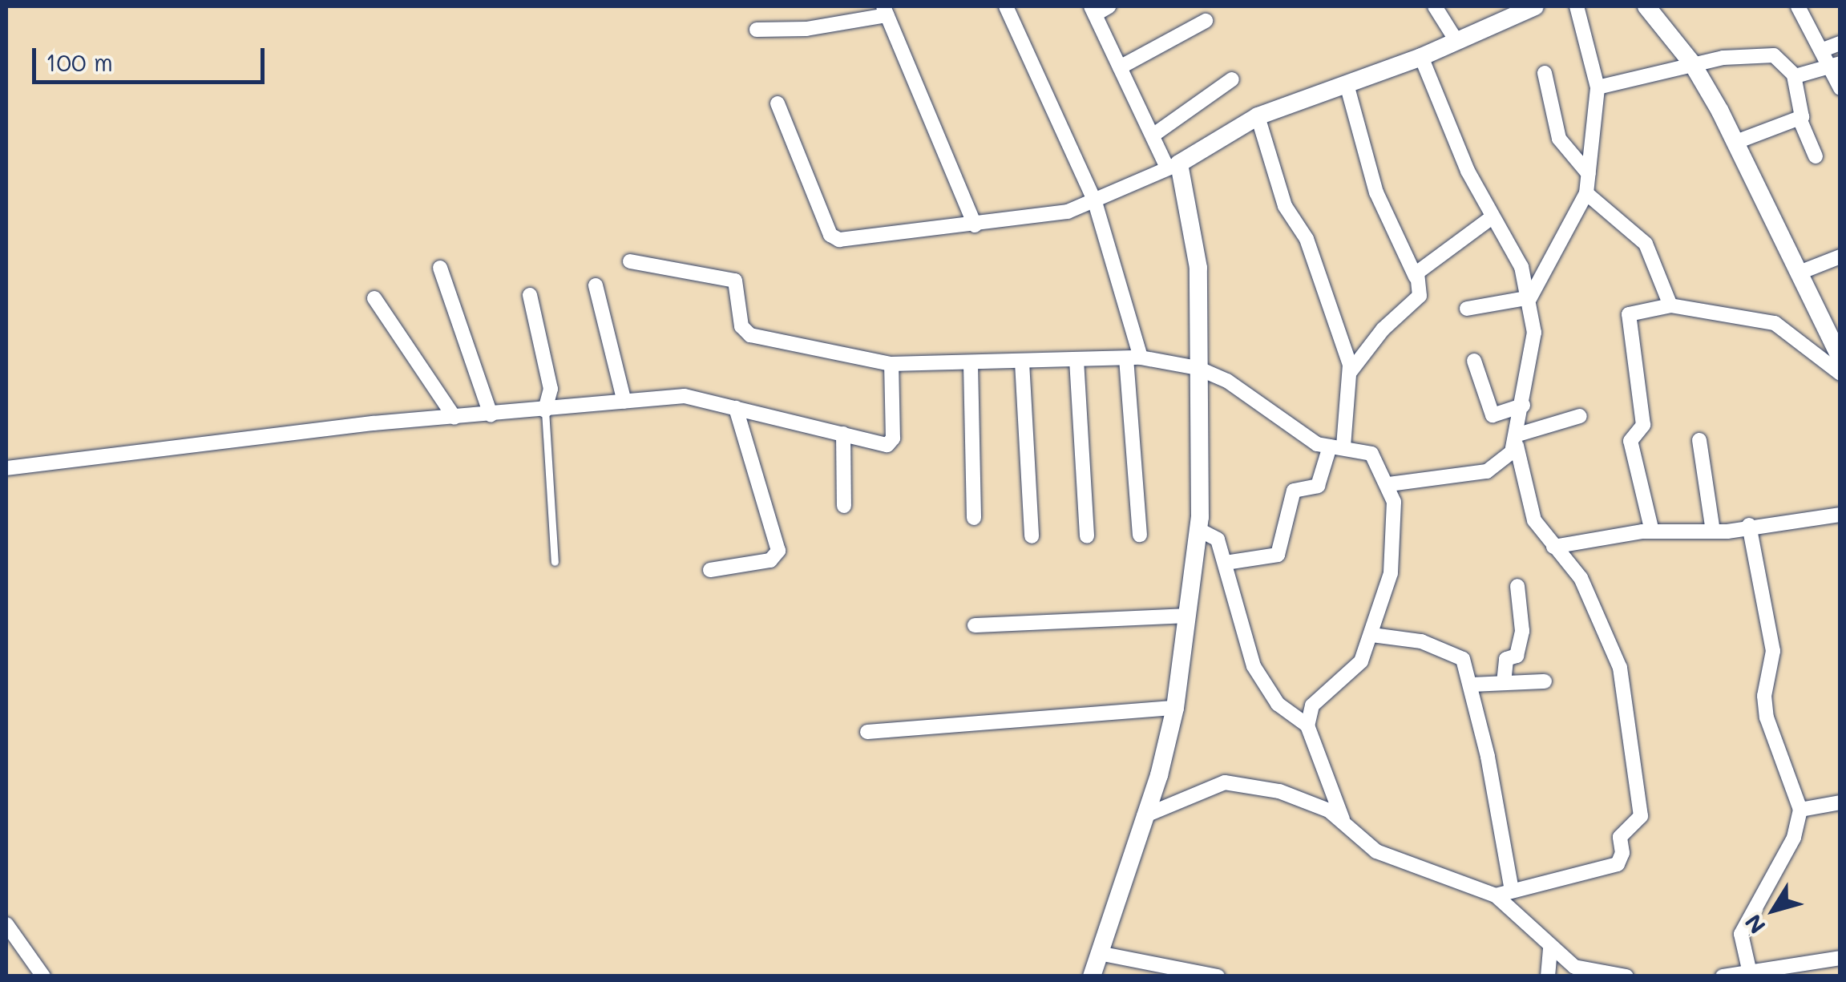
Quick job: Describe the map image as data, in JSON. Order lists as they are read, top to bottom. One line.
{"scale_bar":"100 m","north":"bottom left"}
